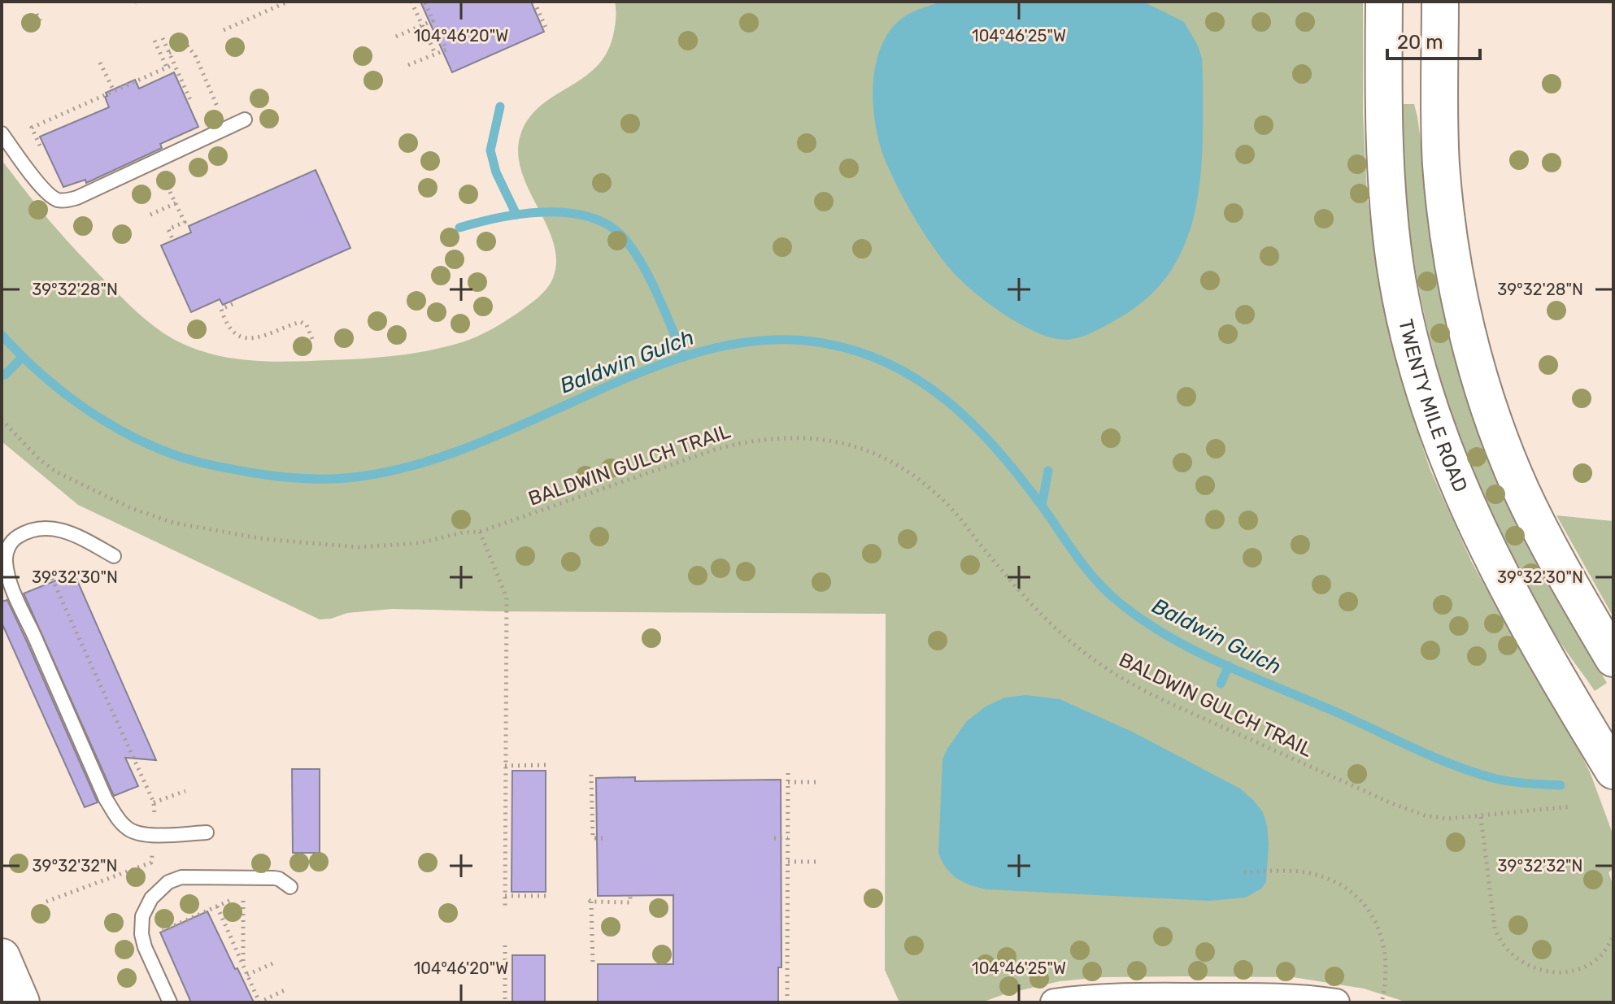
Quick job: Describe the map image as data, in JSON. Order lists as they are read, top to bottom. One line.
{"streets":{"main road":["TWENTY MILE ROAD"],"path":["BALDWIN GULCH TRAIL"]},"water":["Baldwin Gulch"],"scale_bar":"20 m","coordinates":["104°46'20\"W","104°46'25\"W","39°32'28\"N","39°32'30\"N","39°32'32\"N"]}
